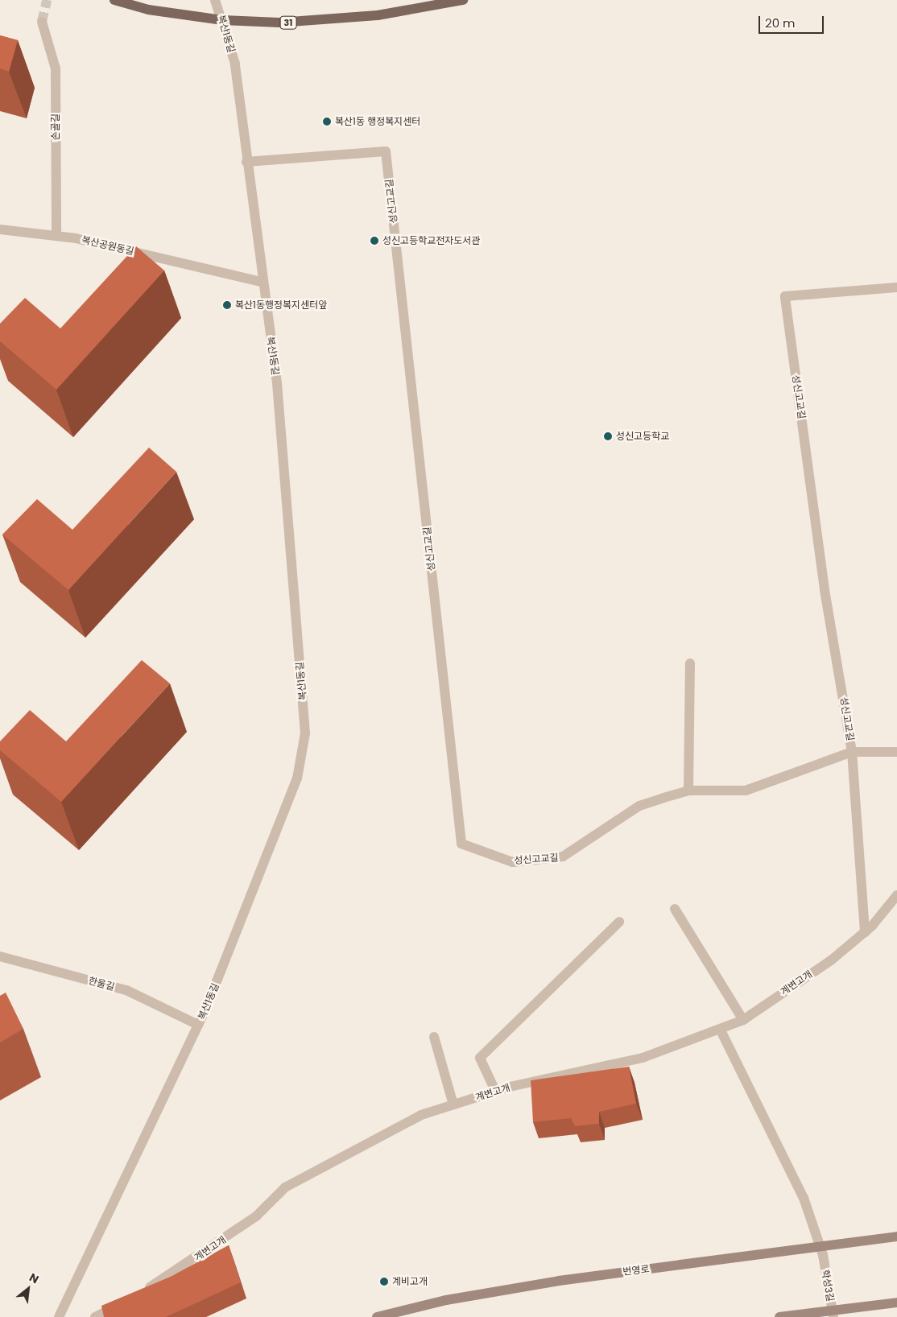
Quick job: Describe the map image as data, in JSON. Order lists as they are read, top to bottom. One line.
{"streets":{"main road":["31","번영로"],"street":["복산1동길","손골길","성신고교길","복산공원동길","계변고개","한울길","학성3길"]},"crossings":[["31","복산1동길"],["복산1동길","성신고교길"],["복산1동길","복산공원동길"],["복산1동길","한울길"],["손골길","복산공원동길"],["계변고개","학성3길"]],"places":["복산1동 행정복지센터","성신고등학교전자도서관","복산1동행정복지센터앞","성신고등학교","계비고개"],"scale_bar":"20 m","north":"top right"}
